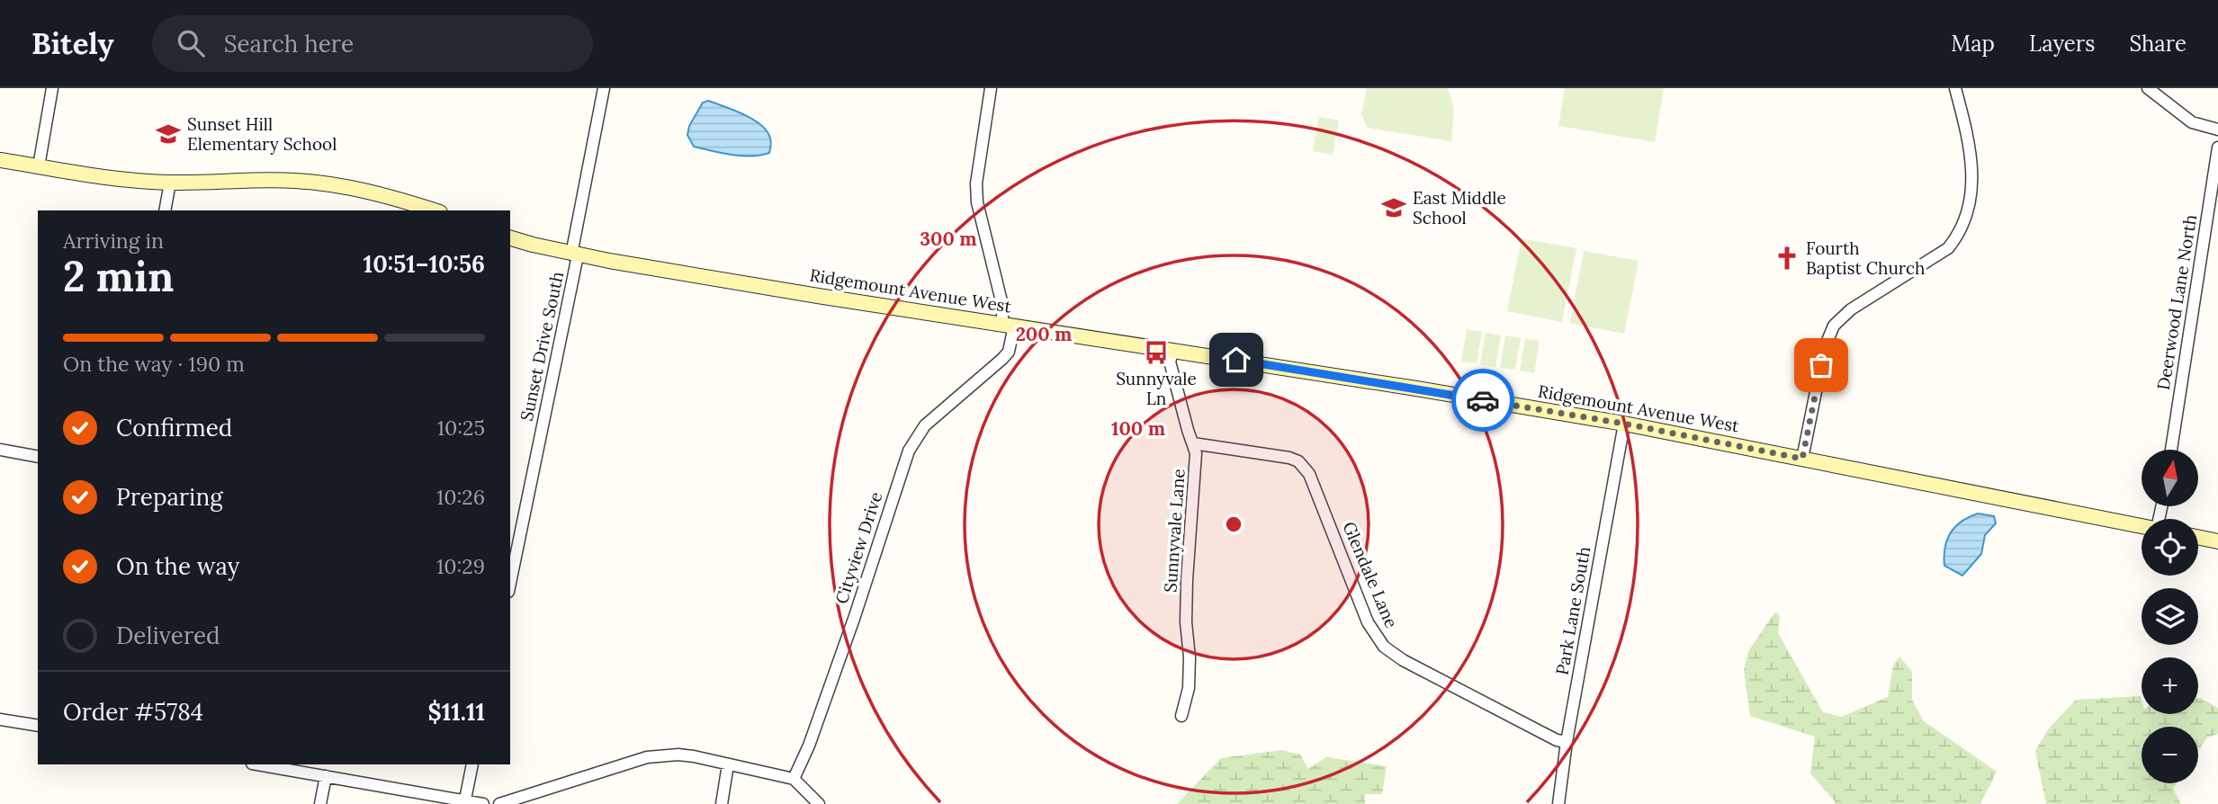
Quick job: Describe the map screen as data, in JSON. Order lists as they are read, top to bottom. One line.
{"streets":{"street":["Ridgemount Avenue West","Deerwood Lane North","Sunset Drive South","Sunnyvale Lane","Cityview Drive","Glendale Lane","Park Lane South"]},"crossings":[["Ridgemount Avenue West","Sunset Drive South"],["Ridgemount Avenue West","Sunnyvale Lane"],["Ridgemount Avenue West","Cityview Drive"],["Ridgemount Avenue West","Park Lane South"],["Sunnyvale Lane","Glendale Lane"],["Glendale Lane","Park Lane South"]],"places":{"school or university":["Sunset Hill Elementary School","East Middle School"],"church":["Fourth Baptist Church"],"bus stop":["Sunnyvale Ln"]},"north":"top","page":{"header":"Bitely","search":"Search here","nav":["Map","Layers","Share"],"heading":["2 min","Arriving in","10:51–10:56"],"panel":["Order #5784","$11.11"],"bar":"On the way · 190 m","list":[["Confirmed","10:25"],["Preparing","10:26"],["On the way","10:29"],"Delivered"],"map_buttons":["+","−"]},"rings":["300 m","200 m","100 m"]}
